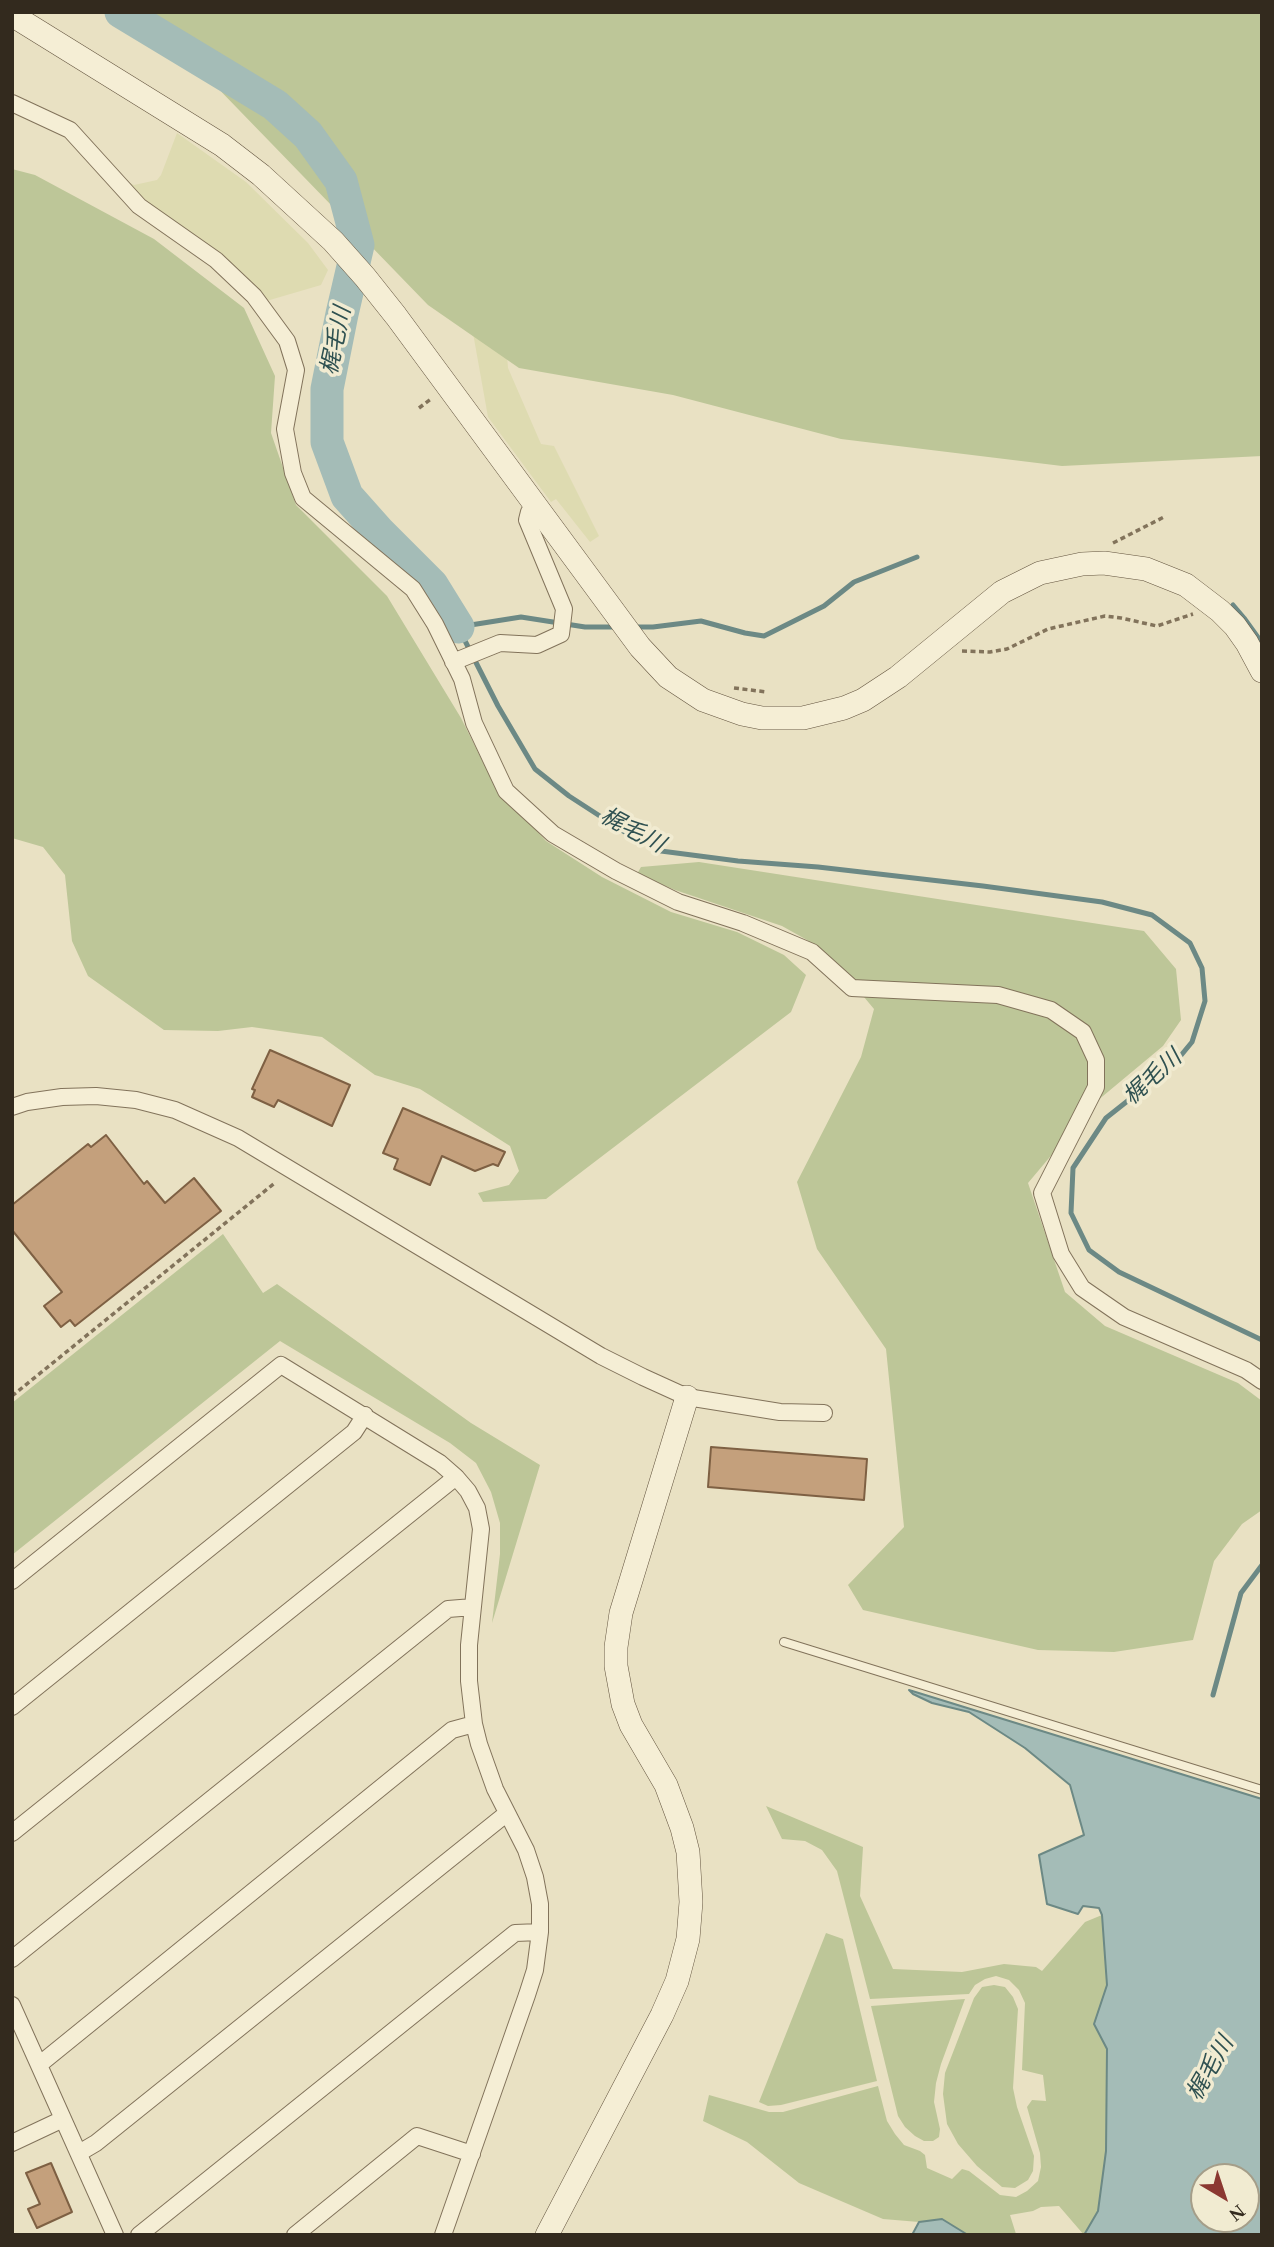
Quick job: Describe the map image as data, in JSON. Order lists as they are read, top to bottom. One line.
{"water":["梶毛川"],"north":"bottom right"}
